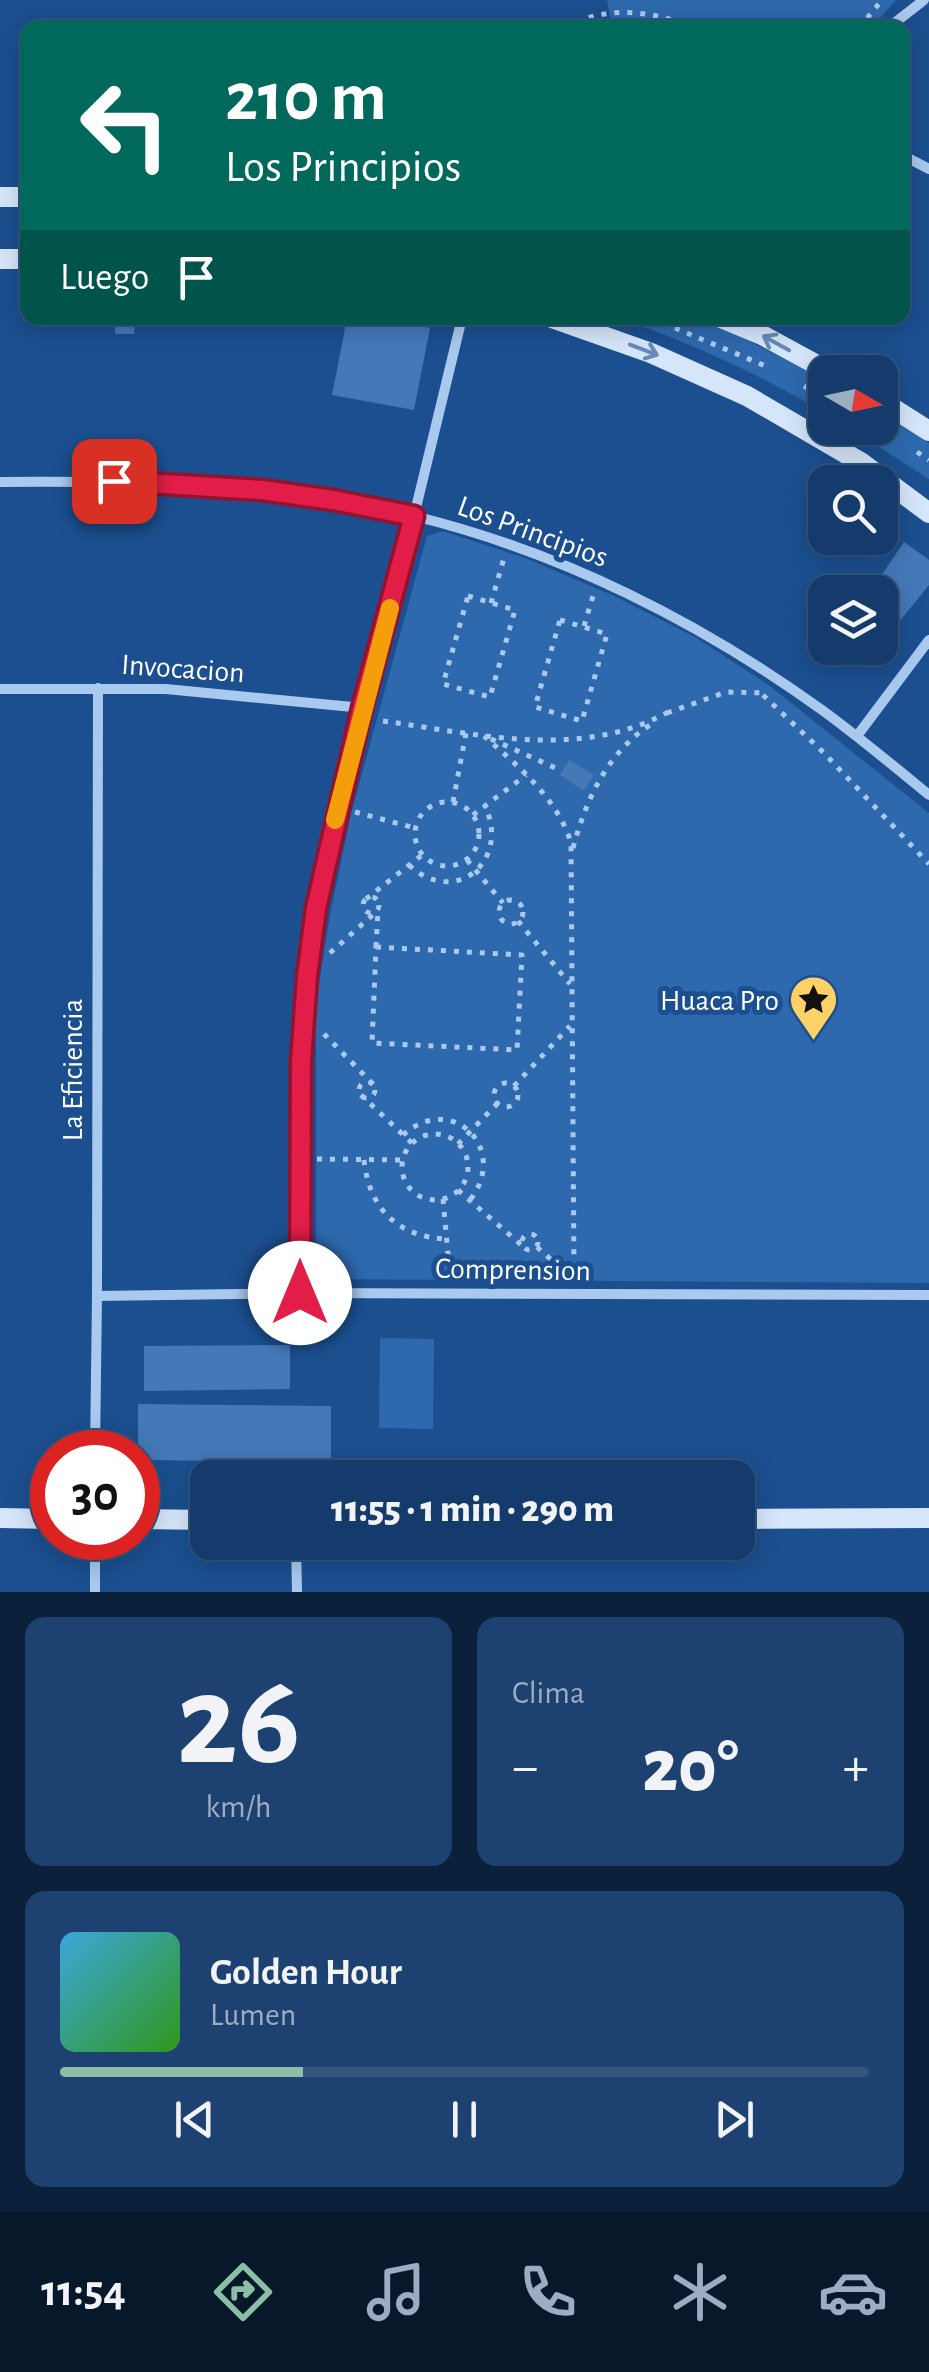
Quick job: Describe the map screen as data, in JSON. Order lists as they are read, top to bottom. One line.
{"streets":{"street":["Los Principios","Invocacion","La Eficiencia","Comprension"]},"crossings":[["Invocacion","La Eficiencia"],["La Eficiencia","Comprension"]],"places":{"place":["Huaca Pro"]},"north":"right","page":{"turn":["210 m","Los Principios"],"then":"Luego","limit":"30","trip":"11:55 · 1 min · 290 m","tile":[["26","km/h"],"Clima"],"heat":["−","20°","+"],"song":["Golden Hour","Lumen"],"tabs":"11:54"}}
